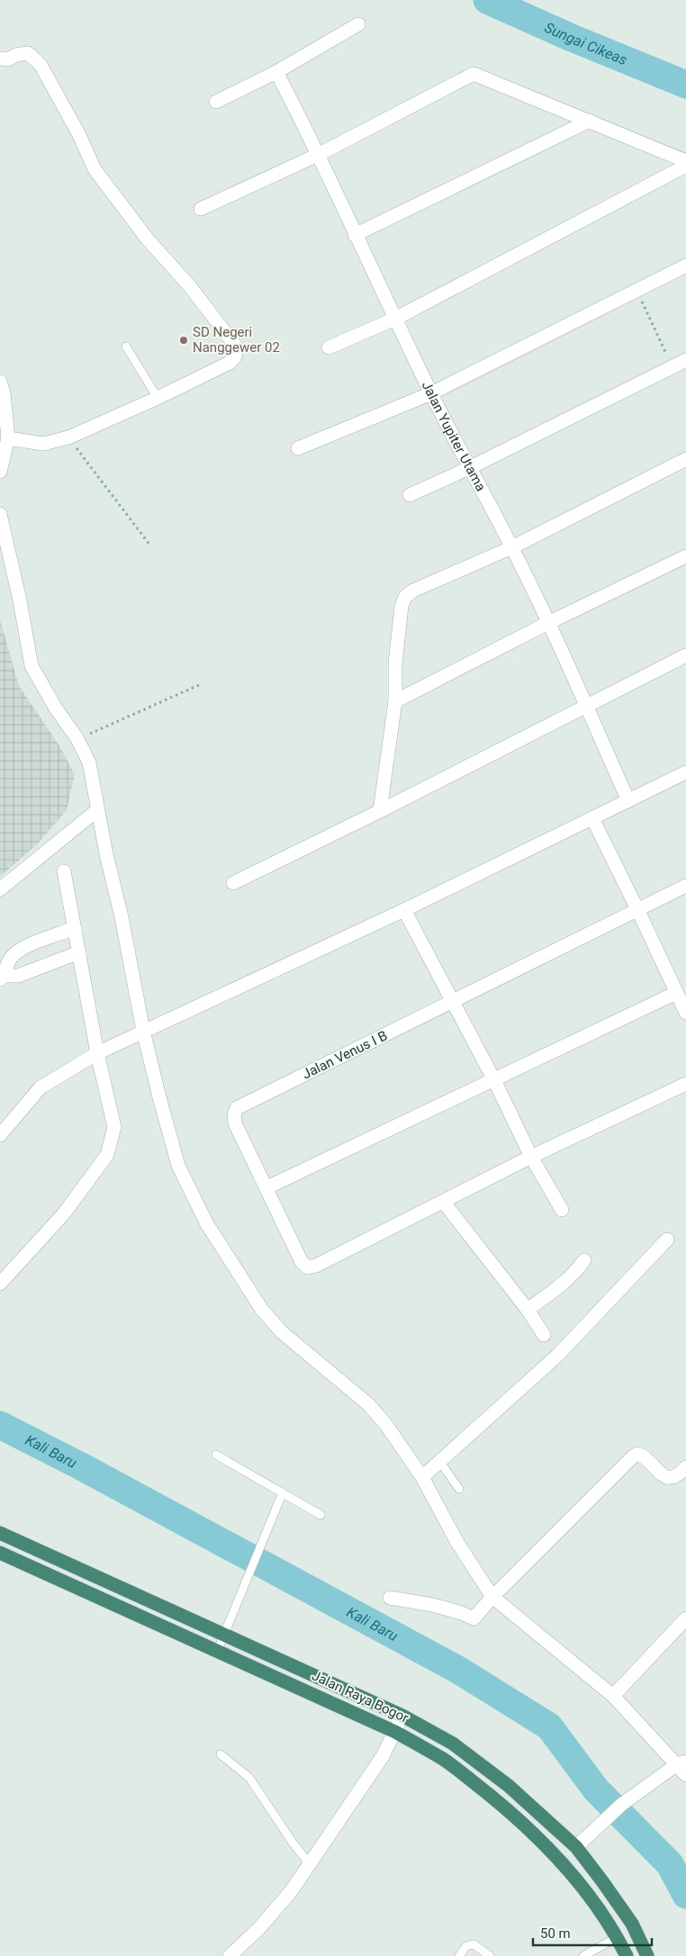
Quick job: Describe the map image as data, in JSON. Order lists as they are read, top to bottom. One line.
{"streets":{"highway":["Jalan Raya Bogor"],"street":["Jalan Yupiter Utama","Jalan Venus I B"]},"water":["Sungai Cikeas","Kali Baru"],"places":["SD Negeri Nanggewer 02"],"scale_bar":"50 m"}
